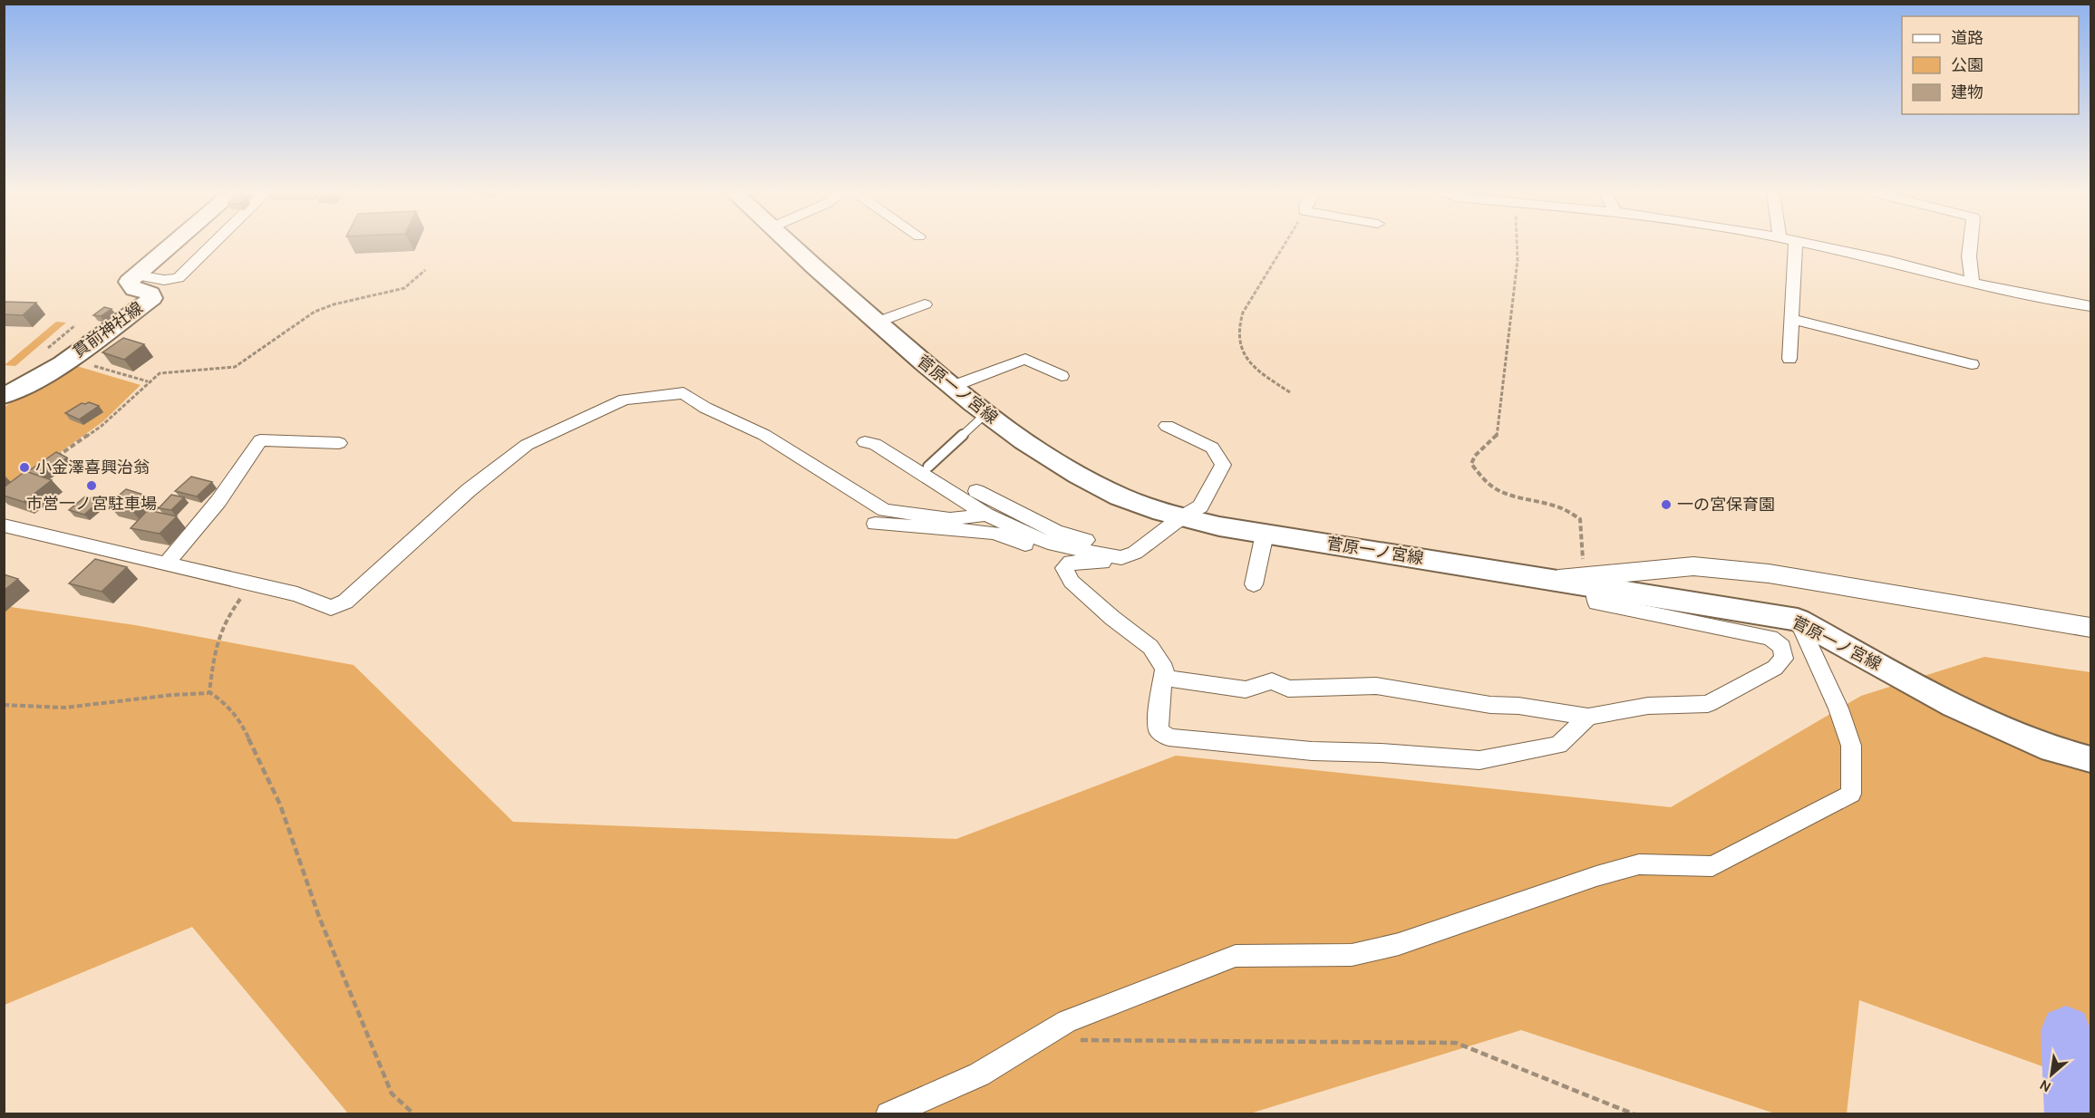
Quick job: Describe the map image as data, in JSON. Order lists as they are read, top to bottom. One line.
{"streets":{"main road":["貫前神社線","菅原一ノ宮線"]},"places":["小金澤喜興治翁","市営一ノ宮駐車場","一の宮保育園"],"legend":["道路","公園","建物"],"north":"bottom left"}
